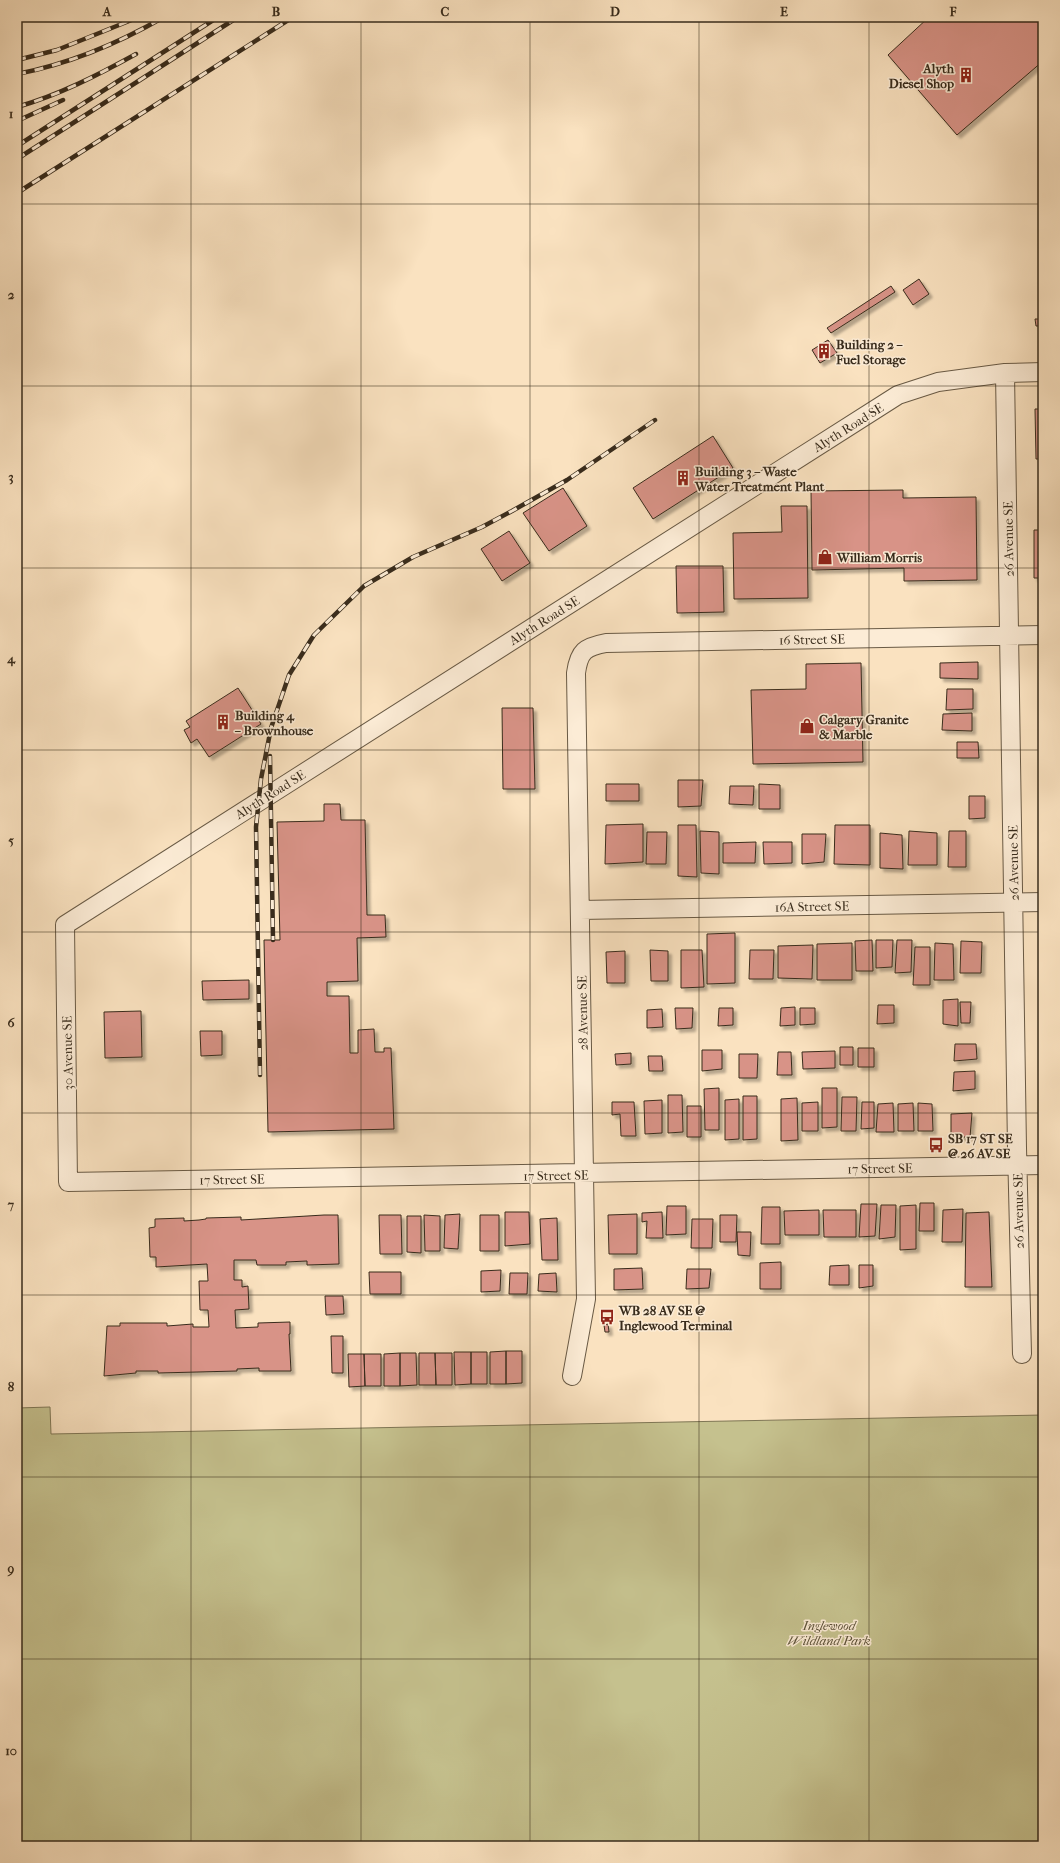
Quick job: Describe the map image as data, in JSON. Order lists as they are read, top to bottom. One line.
{"streets":{"street":["Alyth Road SE","26 Avenue SE","16 Street SE","16A Street SE","28 Avenue SE","30 Avenue SE","17 Street SE"]},"crossings":[["Alyth Road SE","26 Avenue SE"],["Alyth Road SE","30 Avenue SE"],["26 Avenue SE","16 Street SE"],["26 Avenue SE","16A Street SE"],["26 Avenue SE","17 Street SE"],["16 Street SE","28 Avenue SE"],["16A Street SE","28 Avenue SE"],["28 Avenue SE","17 Street SE"],["30 Avenue SE","17 Street SE"]],"parks":["Inglewood Wildland Park"],"places":{"building":["Alyth Diesel Shop","Building 2 – Fuel Storage","Building 3 – Waste Water Treatment Plant","Building 4 – Brownhouse"],"shop":["William Morris","Calgary Granite & Marble"],"bus stop":["SB 17 ST SE @ 26 AV SE","WB 28 AV SE @ Inglewood Terminal"]},"grid":{"columns":["A","B","C","D","E","F"],"rows":["1","2","3","4","5","6","7","8","9","10"]}}
